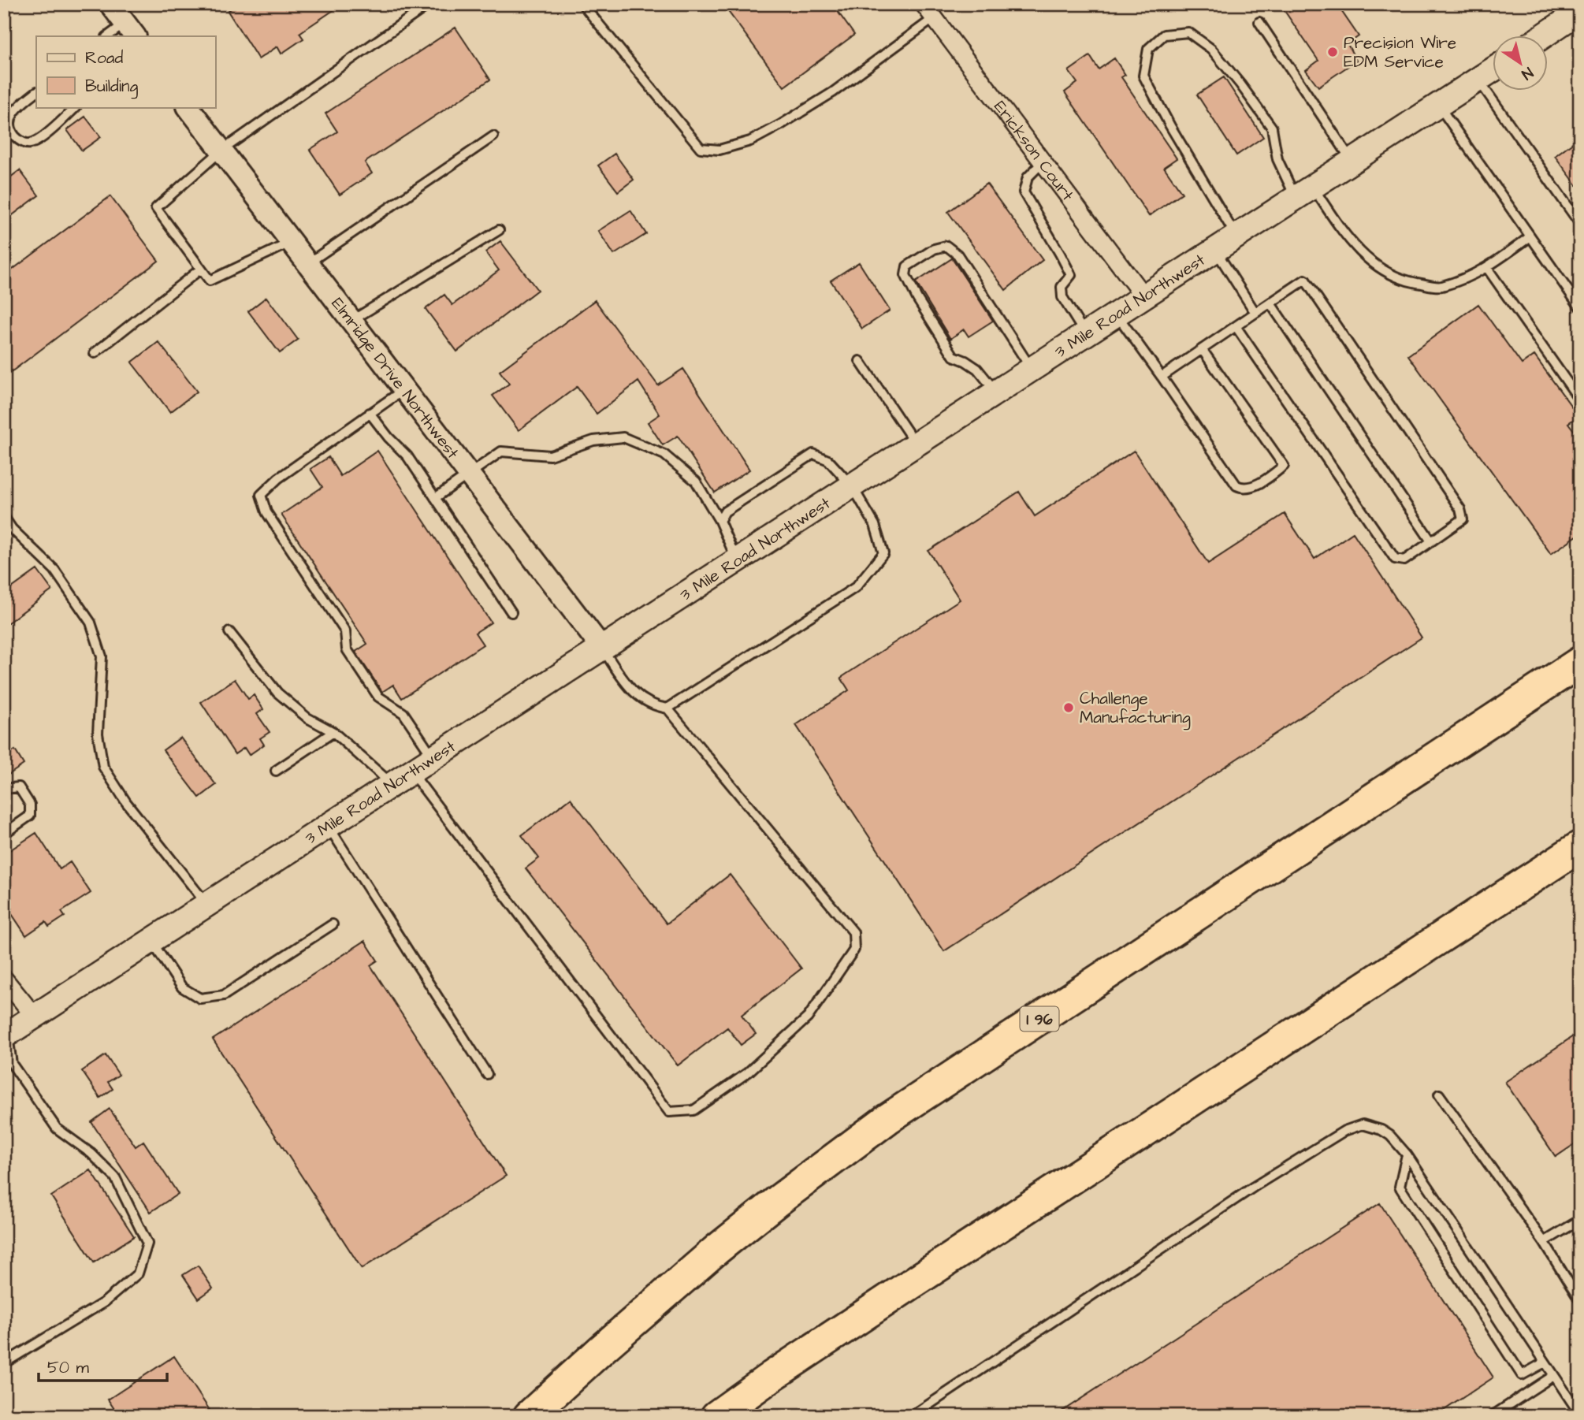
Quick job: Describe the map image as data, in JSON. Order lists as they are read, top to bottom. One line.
{"streets":{"highway":["I 96"],"main road":["3 Mile Road Northwest"],"street":["Erickson Court","Elmridge Drive Northwest"]},"crossings":[["Erickson Court","3 Mile Road Northwest"],["3 Mile Road Northwest","Elmridge Drive Northwest"]],"places":["Precision Wire EDM Service","Challenge Manufacturing"],"legend":["Road","Building"],"scale_bar":"50 m","north":"bottom right"}
